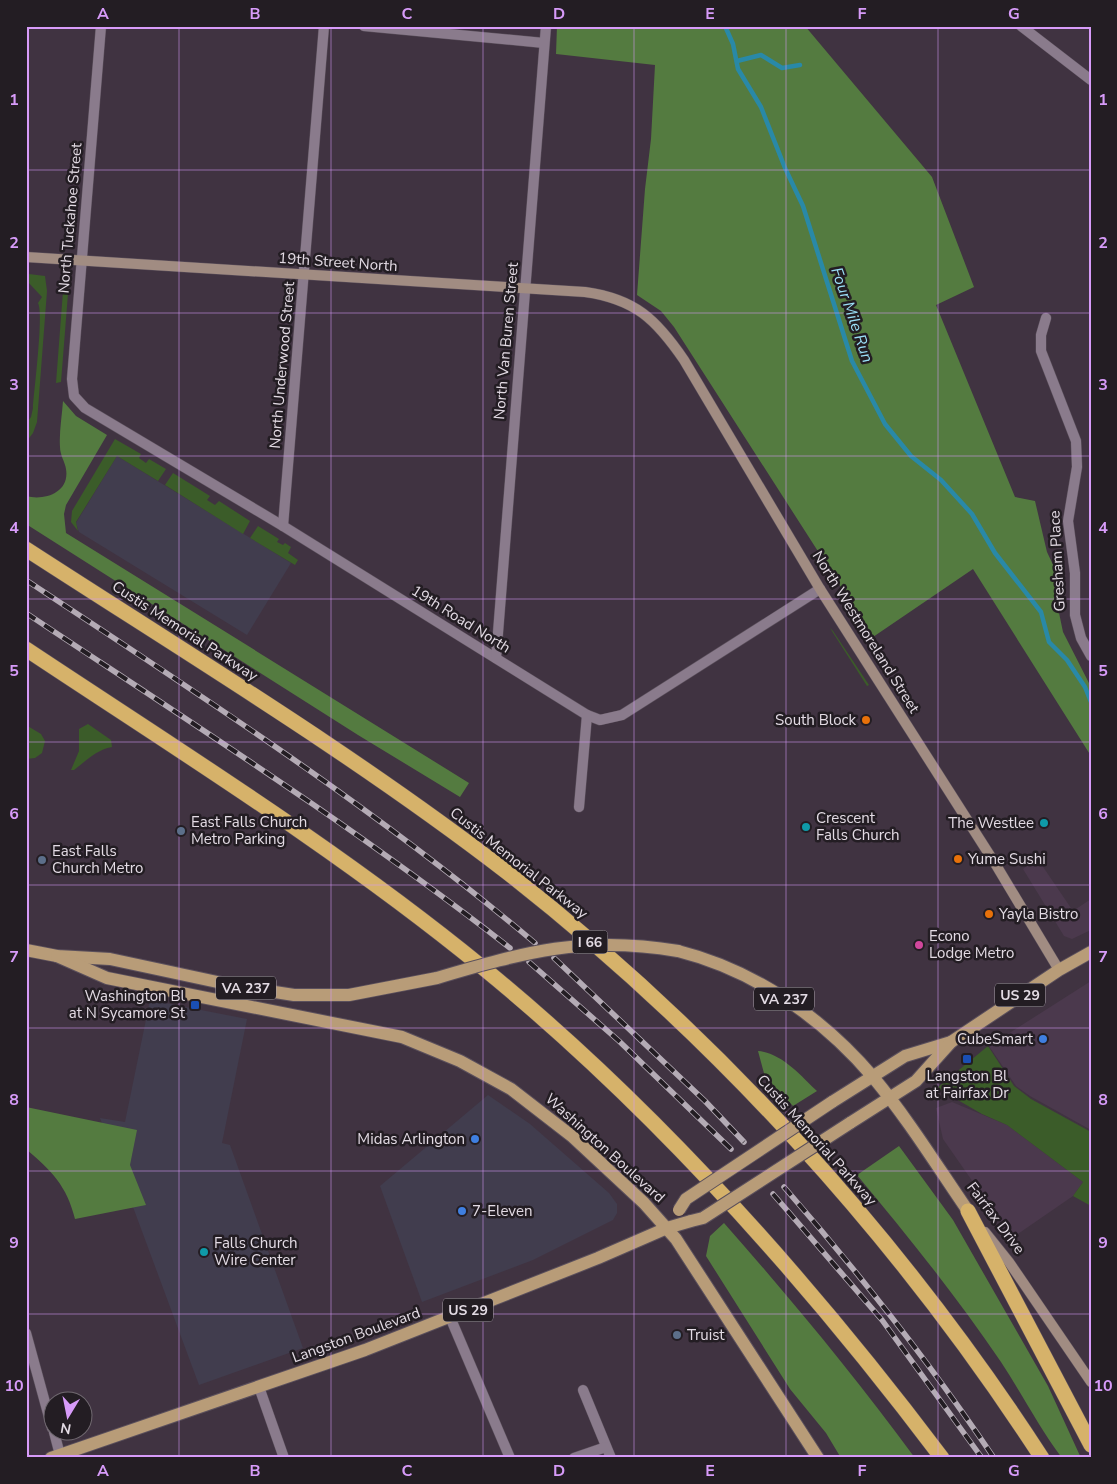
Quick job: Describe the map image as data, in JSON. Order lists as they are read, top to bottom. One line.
{"streets":{"highway":["Custis Memorial Parkway","I 66"],"main road":["VA 237","US 29","Washington Boulevard","Fairfax Drive","Langston Boulevard"],"street":["North Tuckahoe Street","19th Street North","North Van Buren Street","North Underwood Street","Gresham Place","19th Road North","North Westmoreland Street"]},"crossings":[["North Tuckahoe Street","19th Street North"],["North Tuckahoe Street","19th Road North"],["19th Street North","North Van Buren Street"],["19th Street North","North Underwood Street"],["19th Street North","North Westmoreland Street"],["North Van Buren Street","19th Road North"],["North Underwood Street","19th Road North"],["19th Road North","North Westmoreland Street"],["North Westmoreland Street","Langston Boulevard"],["Washington Boulevard","Fairfax Drive"],["Washington Boulevard","Langston Boulevard"],["Fairfax Drive","Langston Boulevard"]],"water":["Four Mile Run"],"places":{"other":["South Block","The Westlee","Crescent Falls Church","East Falls Church Metro Parking","Yume Sushi","East Falls Church Metro","Yayla Bistro","Econo Lodge Metro","CubeSmart","Midas Arlington","7-Eleven","Falls Church Wire Center","Truist"],"transit":["Washington Bl at N Sycamore St","Langston Bl at Fairfax Dr"]},"north":"bottom","grid":{"columns":["A","B","C","D","E","F","G"],"rows":["1","2","3","4","5","6","7","8","9","10"]}}
